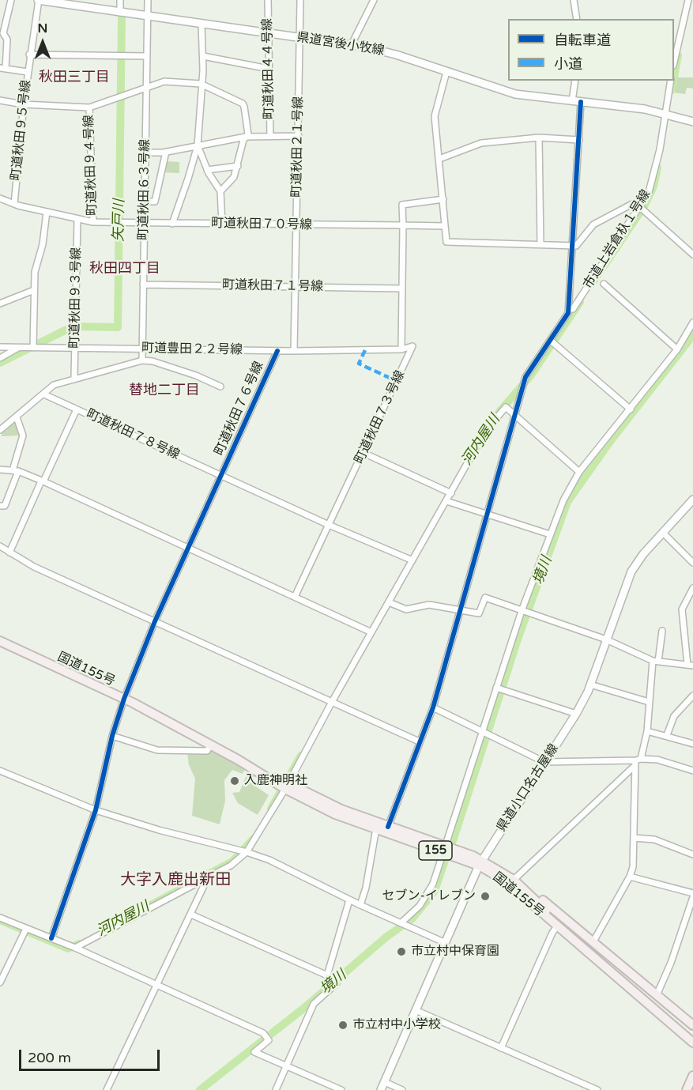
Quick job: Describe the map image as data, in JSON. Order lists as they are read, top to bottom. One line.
{"streets":{"highway":["国道155号","155"],"main road":["県道宮後小牧線","県道小口名古屋線"],"street":["町道秋田４４号線","町道秋田９５号線","町道秋田２１号線","町道秋田９４号線","町道秋田６３号線","町道秋田７０号線","市道上岩倉杁１号線","町道秋田７１号線","町道秋田９３号線","町道豊田２２号線","町道秋田７６号線","町道秋田７３号線","町道秋田７８号線"]},"crossings":[["県道宮後小牧線","町道秋田４４号線"],["県道宮後小牧線","町道秋田９５号線"],["県道宮後小牧線","町道秋田２１号線"],["県道宮後小牧線","町道秋田６３号線"],["県道宮後小牧線","市道上岩倉杁１号線"],["町道秋田９５号線","町道秋田７０号線"],["町道秋田２１号線","町道秋田７０号線"],["町道秋田２１号線","町道秋田７１号線"],["町道秋田２１号線","町道豊田２２号線"],["町道秋田９４号線","町道秋田７０号線"],["町道秋田６３号線","町道秋田７０号線"],["町道秋田６３号線","町道秋田７１号線"],["町道秋田６３号線","町道豊田２２号線"],["町道秋田７０号線","町道秋田９３号線"],["市道上岩倉杁１号線","国道155号"],["町道秋田９３号線","町道豊田２２号線"],["町道豊田２２号線","町道秋田７６号線"],["町道豊田２２号線","町道秋田７３号線"],["町道秋田７６号線","町道秋田７８号線"],["町道秋田７６号線","国道155号"],["町道秋田７３号線","町道秋田７８号線"],["国道155号","県道小口名古屋線"],["国道155号","155"]],"districts":["秋田三丁目","秋田四丁目","替地二丁目","大字入鹿出新田"],"water":["矢戸川","河内屋川","境川"],"places":["入鹿神明社","セブン-イレブン","市立村中保育園","市立村中小学校"],"legend":["自転車道","小道"],"scale_bar":"200 m","north":"top"}
